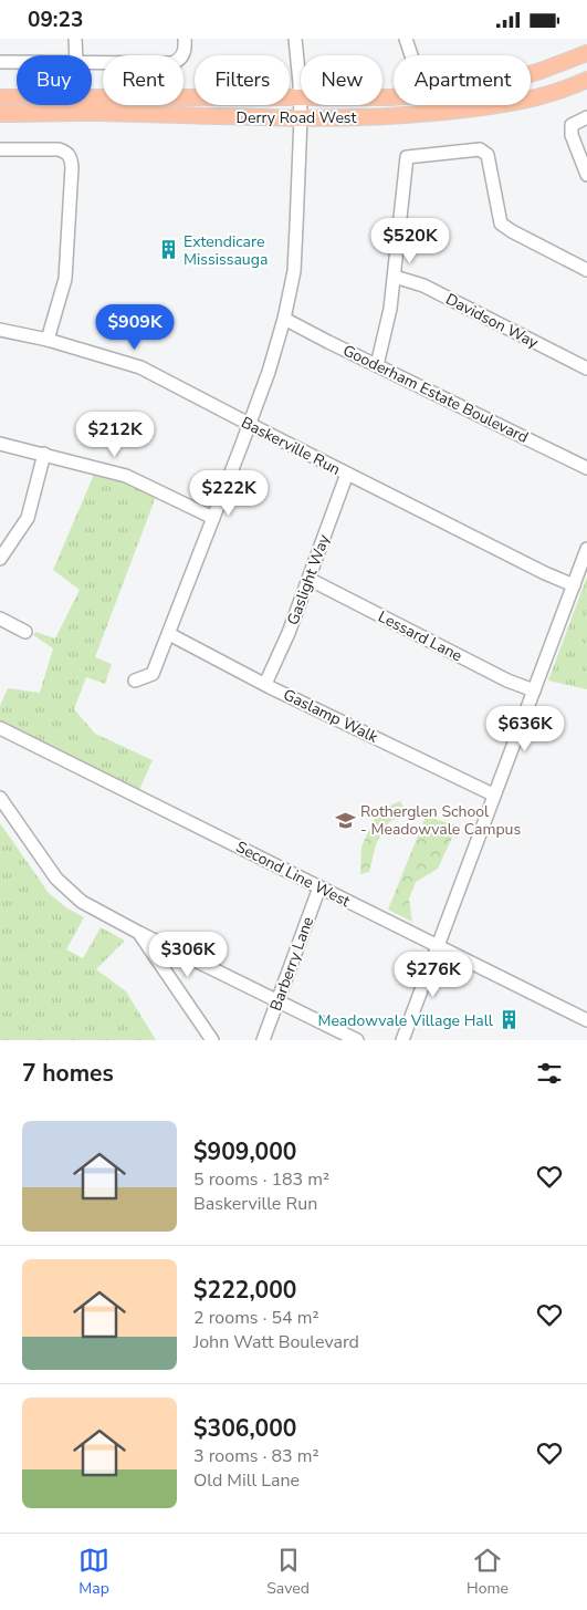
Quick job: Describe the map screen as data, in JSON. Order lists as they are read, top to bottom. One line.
{"streets":{"main road":["Derry Road West"],"street":["Davidson Way","Gooderham Estate Boulevard","Baskerville Run","Gaslight Way","Lessard Lane","Gaslamp Walk","Second Line West","Barberry Lane"]},"crossings":[["Baskerville Run","Gaslight Way"],["Gaslight Way","Lessard Lane"],["Gaslight Way","Gaslamp Walk"],["Second Line West","Barberry Lane"]],"places":{"building":["Extendicare Mississauga","Meadowvale Village Hall"],"school or university":["Rotherglen School - Meadowvale Campus"]},"page":{"status":"09:23","chip":["Buy","Rent","Filters","New","Apartment"],"price":["$520K","$909K","$212K","$222K","$636K","$306K","$276K"],"heading":"7 homes","list":[{"name":"$909,000","note":"5 rooms · 183 m² · Baskerville Run"},{"name":"$222,000","note":"2 rooms · 54 m² · John Watt Boulevard"},{"name":"$306,000","note":"3 rooms · 83 m² · Old Mill Lane"}],"tabs":["Map","Saved","Home"]}}
